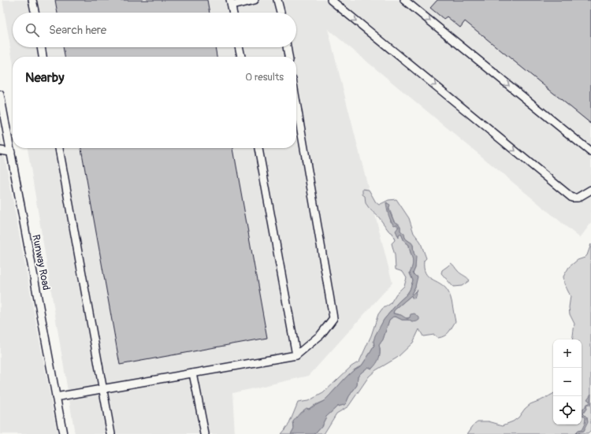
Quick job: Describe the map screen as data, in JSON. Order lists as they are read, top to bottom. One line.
{"streets":{"street":["Runway Road"]},"page":{"search":"Search here","heading":["Nearby","0 results"],"map_buttons":["+","−"]}}
